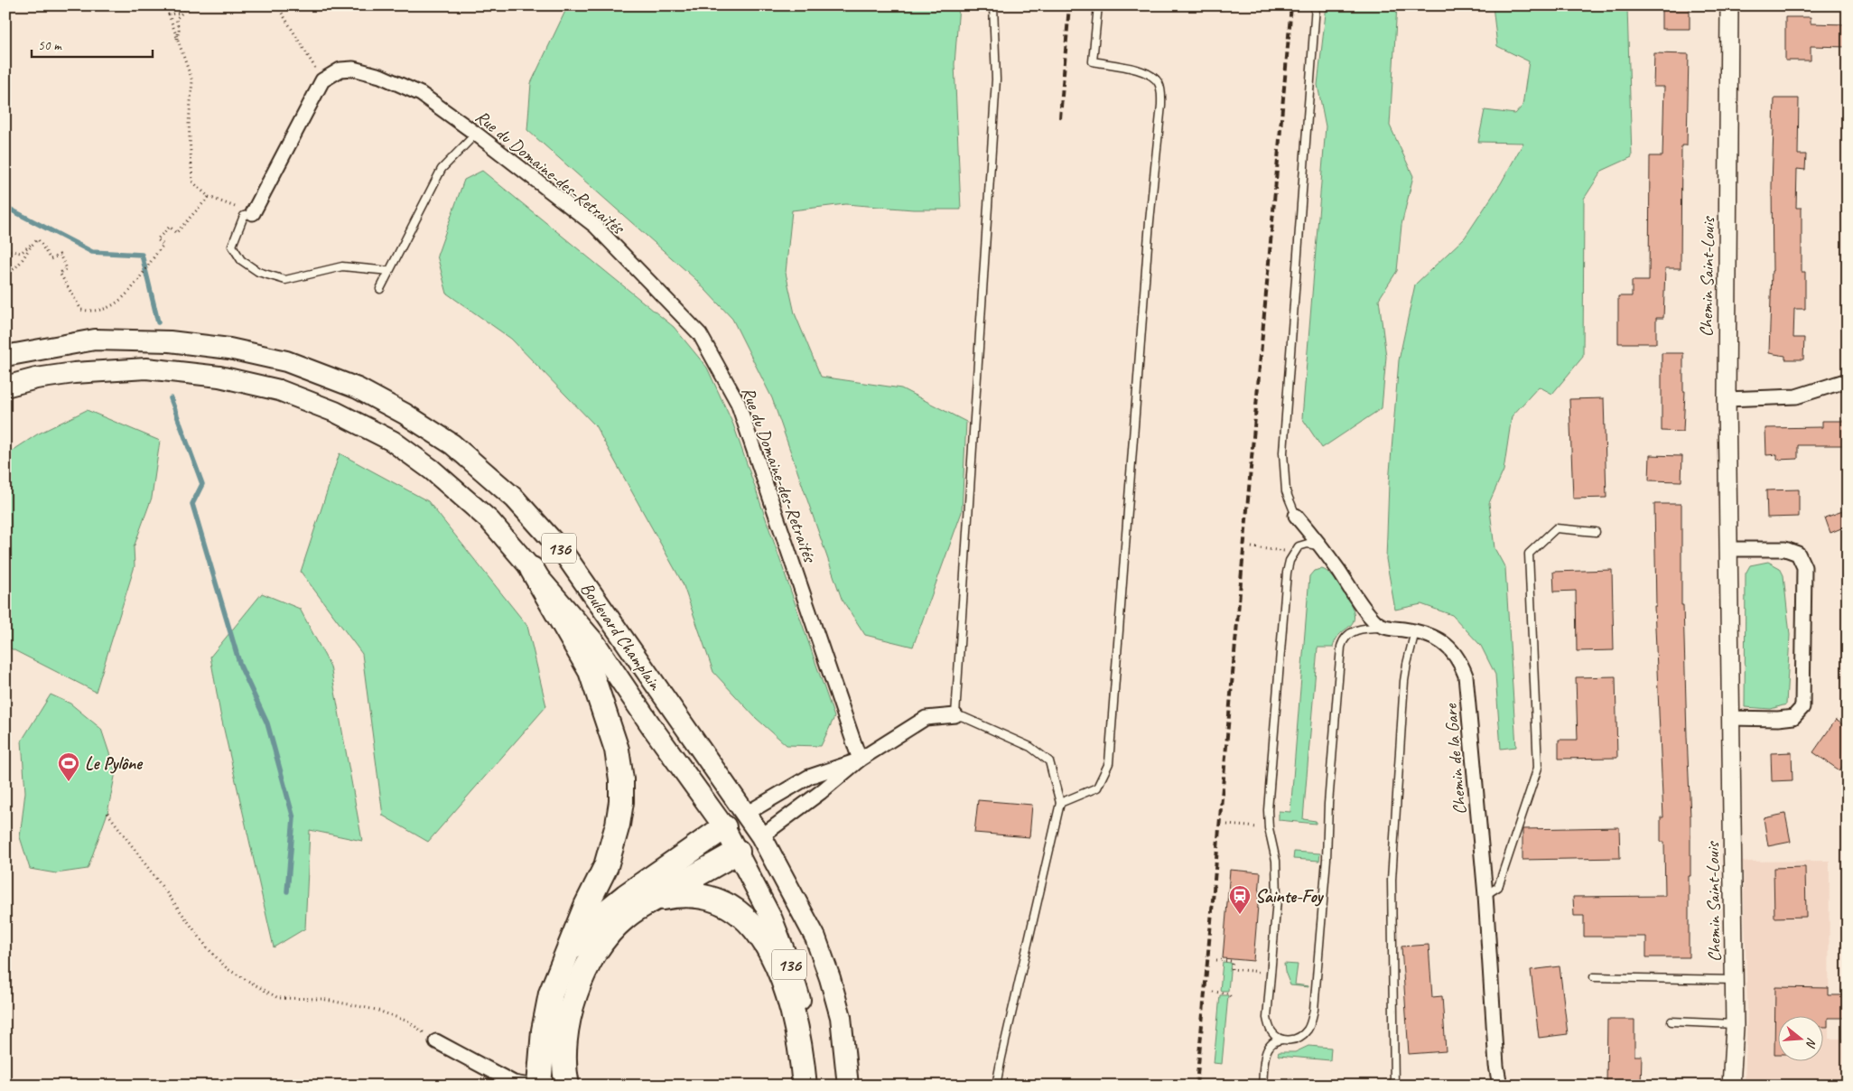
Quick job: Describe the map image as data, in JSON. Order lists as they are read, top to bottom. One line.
{"streets":{"main road":["136","Boulevard Champlain"],"street":["Rue du Domaine-des-Retraités","Chemin Saint-Louis","Chemin de la Gare"]},"places":{"sports":["Le Pylône"],"station":["Sainte-Foy"]},"scale_bar":"50 m","north":"right"}
